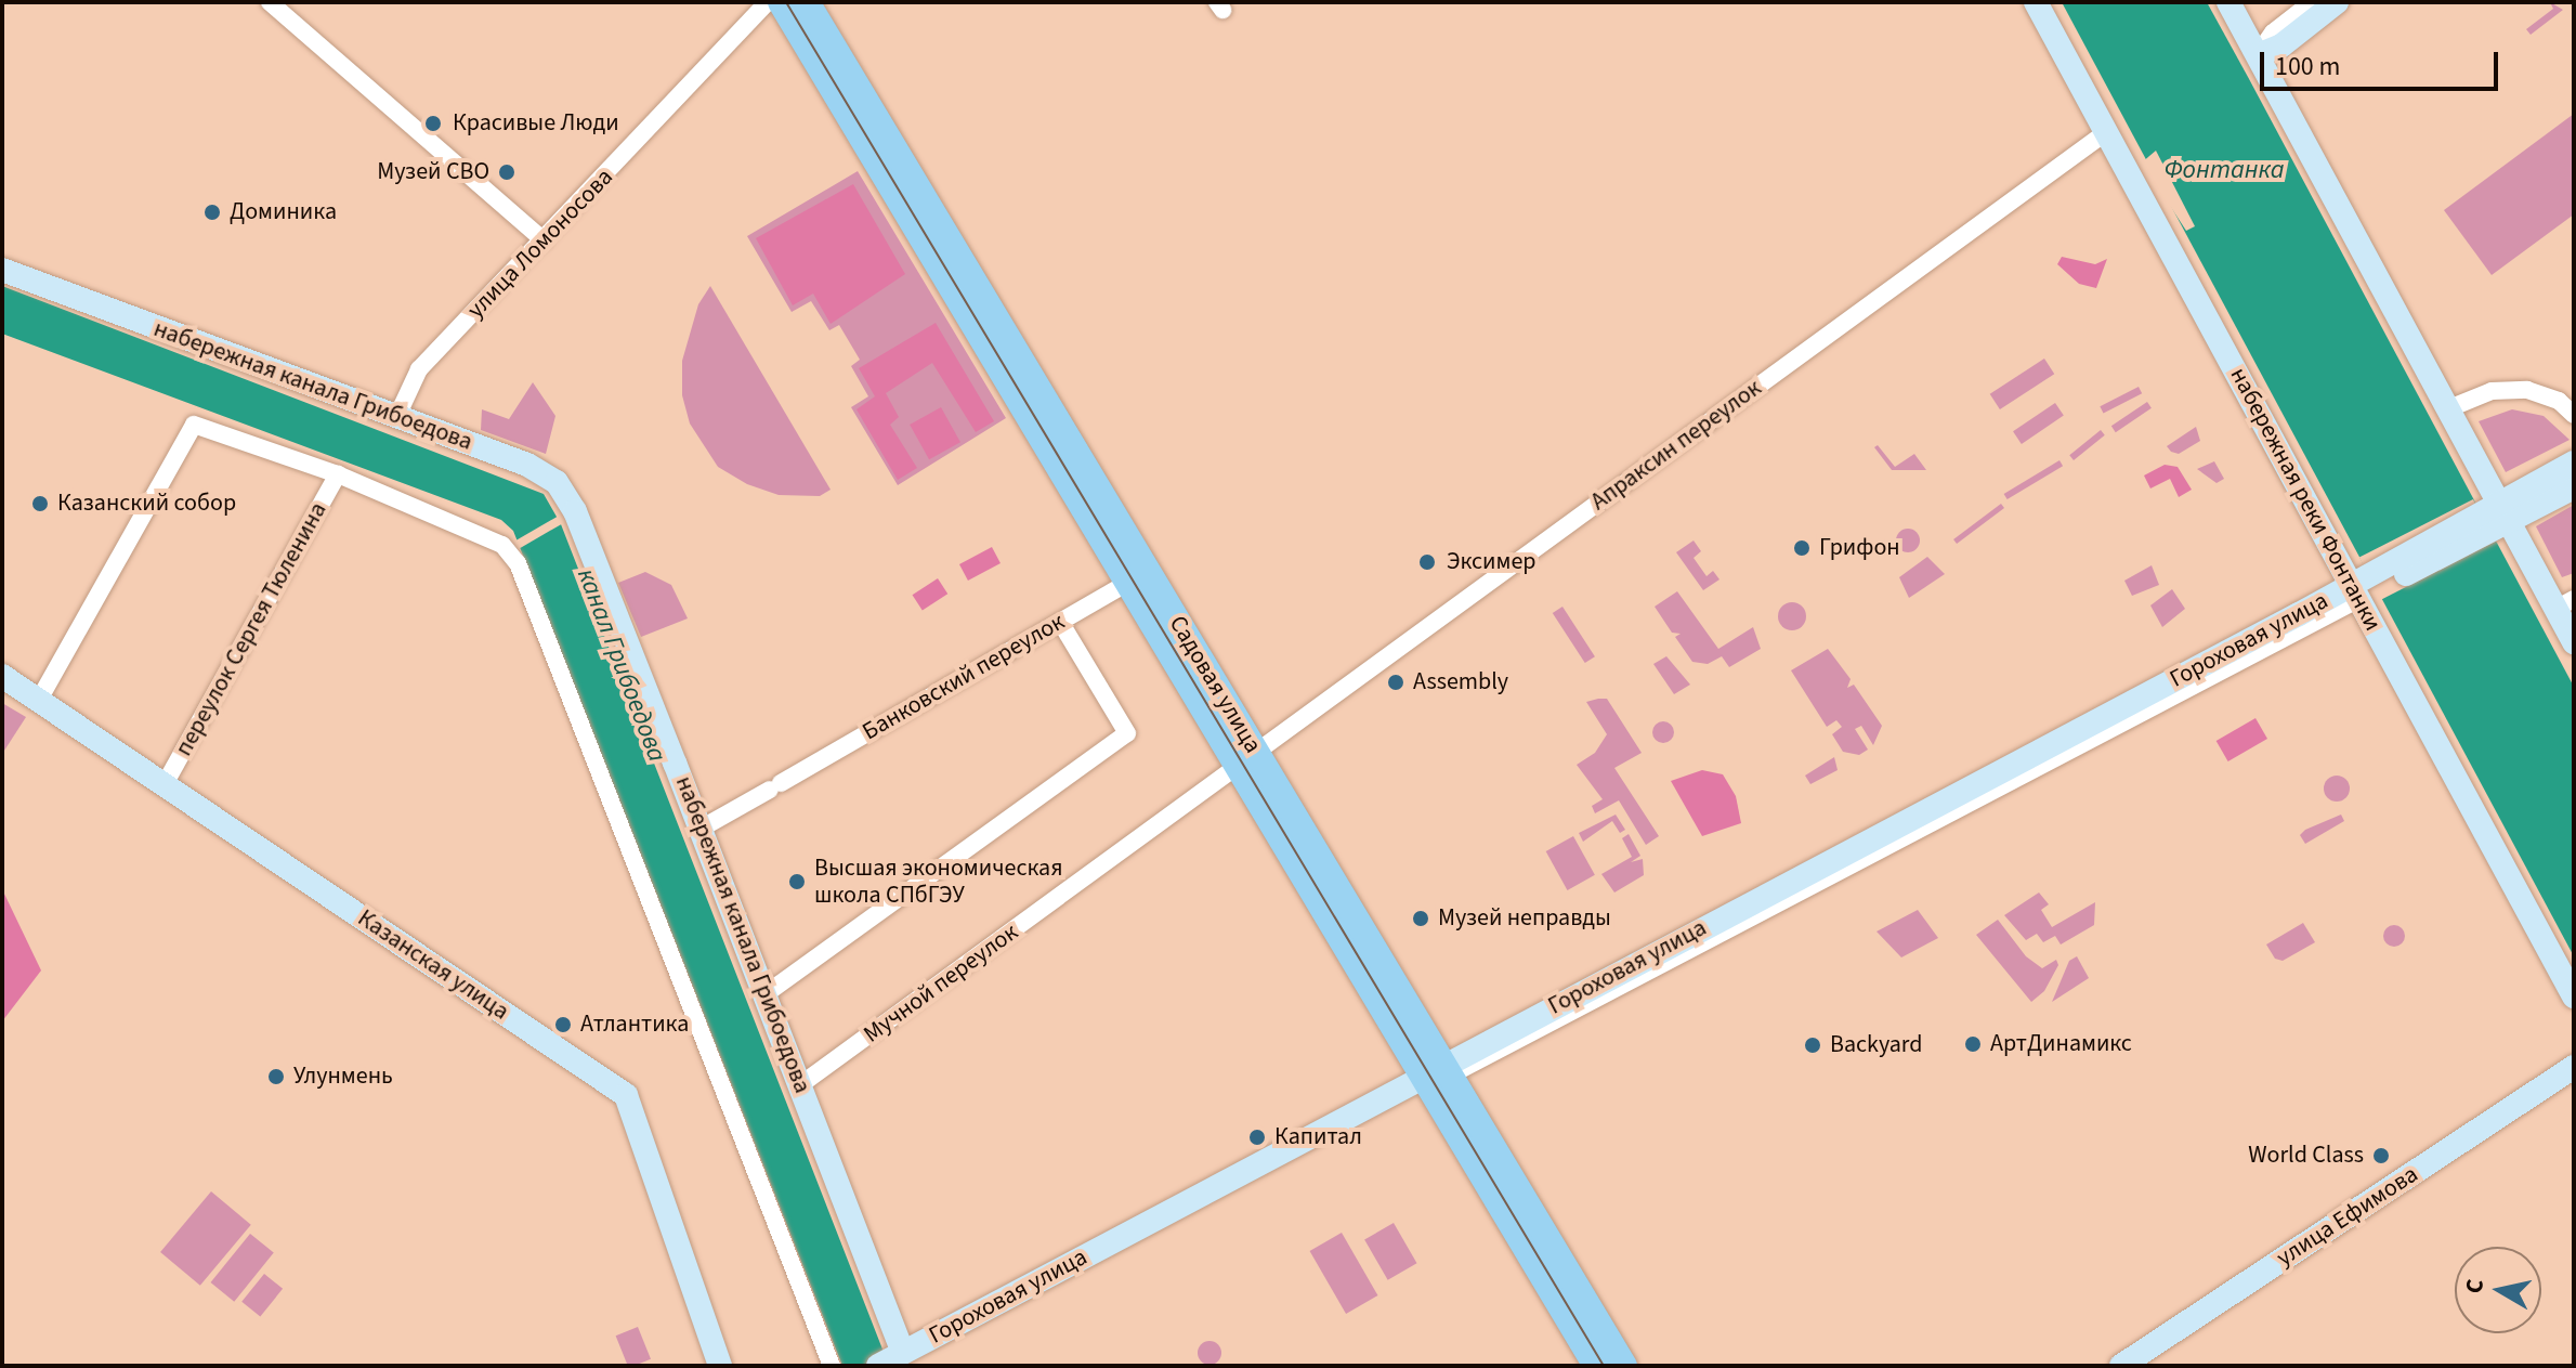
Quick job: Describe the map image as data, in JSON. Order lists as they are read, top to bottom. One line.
{"streets":{"main road":["Садовая улица"],"street":["улица Ломоносова","набережная канала Грибоедова","Апраксин переулок","набережная реки Фонтанки","переулок Сергея Тюленина","Гороховая улица","Банковский переулок","Казанская улица","Мучной переулок","улица Ефимова"]},"crossings":[["улица Ломоносова","набережная канала Грибоедова"],["набережная канала Грибоедова","Гороховая улица"],["набережная канала Грибоедова","Банковский переулок"],["набережная канала Грибоедова","Мучной переулок"],["Апраксин переулок","набережная реки Фонтанки"],["Апраксин переулок","Садовая улица"],["Апраксин переулок","Мучной переулок"],["набережная реки Фонтанки","Гороховая улица"],["переулок Сергея Тюленина","Казанская улица"],["Гороховая улица","Садовая улица"],["Банковский переулок","Садовая улица"],["Садовая улица","Мучной переулок"]],"water":["Фонтанка","канал Грибоедова"],"places":["Красивые Люди","Музей СВО","Доминика","Казанский собор","Грифон","Эксимер","Assembly","Высшая экономическая школа СПбГЭУ","Музей неправды","Атлантика","АртДинамикс","Backyard","Улунмень","Капитал","World Class"],"scale_bar":"100 m","north":"left"}
